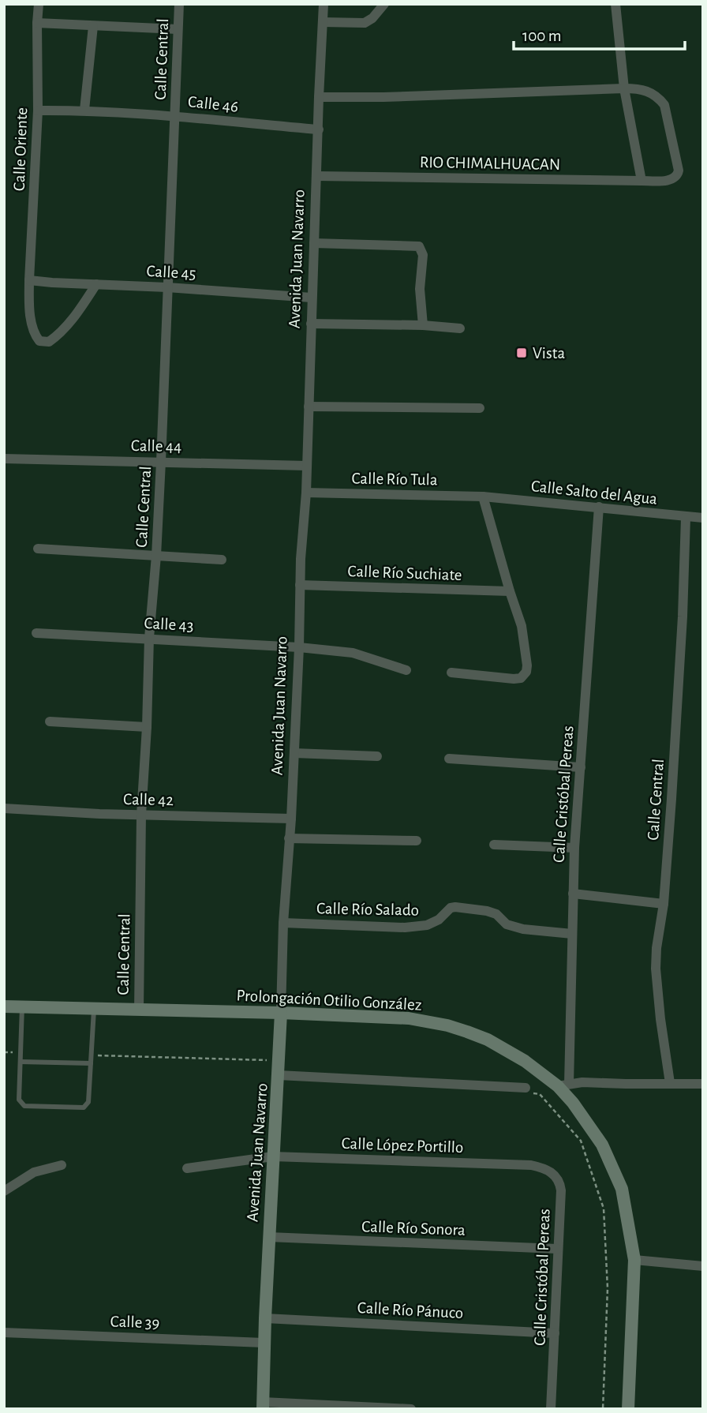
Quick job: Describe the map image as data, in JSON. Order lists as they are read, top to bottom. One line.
{"streets":{"main road":["Avenida Juan Navarro","Prolongación Otilio González"],"street":["Calle Central","Calle 46","Calle Oriente","RIO CHIMALHUACAN","Calle 45","Calle 44","Calle Río Tula","Calle Salto del Agua","Calle Río Suchiate","Calle 43","Calle Cristóbal Pereas","Calle 42","Calle Río Salado","Calle López Portillo","Calle Río Sonora","Calle Río Pánuco","Calle 39"]},"crossings":[["Calle Central","Calle 46"],["Calle Central","Calle 45"],["Calle Central","Calle 44"],["Calle Central","Calle Salto del Agua"],["Calle Central","Calle 43"],["Calle Central","Calle 42"],["Calle Central","Prolongación Otilio González"],["Calle 46","Calle Oriente"],["Calle 46","Avenida Juan Navarro"],["Calle Oriente","Calle 45"],["RIO CHIMALHUACAN","Avenida Juan Navarro"],["Avenida Juan Navarro","Calle 45"],["Avenida Juan Navarro","Calle 44"],["Avenida Juan Navarro","Calle Río Tula"],["Avenida Juan Navarro","Calle Río Suchiate"],["Avenida Juan Navarro","Calle 43"],["Avenida Juan Navarro","Calle 42"],["Avenida Juan Navarro","Calle Río Salado"],["Avenida Juan Navarro","Prolongación Otilio González"],["Avenida Juan Navarro","Calle López Portillo"],["Avenida Juan Navarro","Calle Río Sonora"],["Avenida Juan Navarro","Calle Río Pánuco"],["Avenida Juan Navarro","Calle 39"],["Calle Río Tula","Calle Salto del Agua"],["Calle Salto del Agua","Calle Cristóbal Pereas"],["Calle Cristóbal Pereas","Calle Río Salado"],["Calle Cristóbal Pereas","Prolongación Otilio González"],["Calle Cristóbal Pereas","Calle López Portillo"],["Calle Cristóbal Pereas","Calle Río Sonora"],["Calle Cristóbal Pereas","Calle Río Pánuco"]],"places":{"transit":["Vista"]},"scale_bar":"100 m"}
